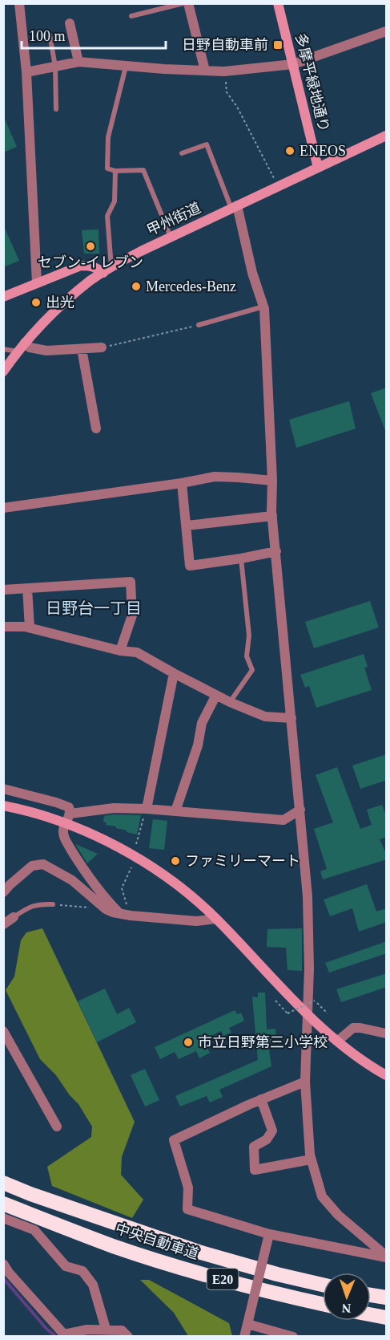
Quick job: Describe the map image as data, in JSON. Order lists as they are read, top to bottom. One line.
{"streets":{"highway":["中央自動車道","E20"],"street":["多摩平緑地通り","甲州街道"]},"crossings":[["多摩平緑地通り","甲州街道"]],"districts":["日野台一丁目"],"places":{"transit":["日野自動車前"],"other":["ENEOS","セブン-イレブン","Mercedes-Benz","出光","ファミリーマート","市立日野第三小学校"]},"scale_bar":"100 m","north":"bottom"}
